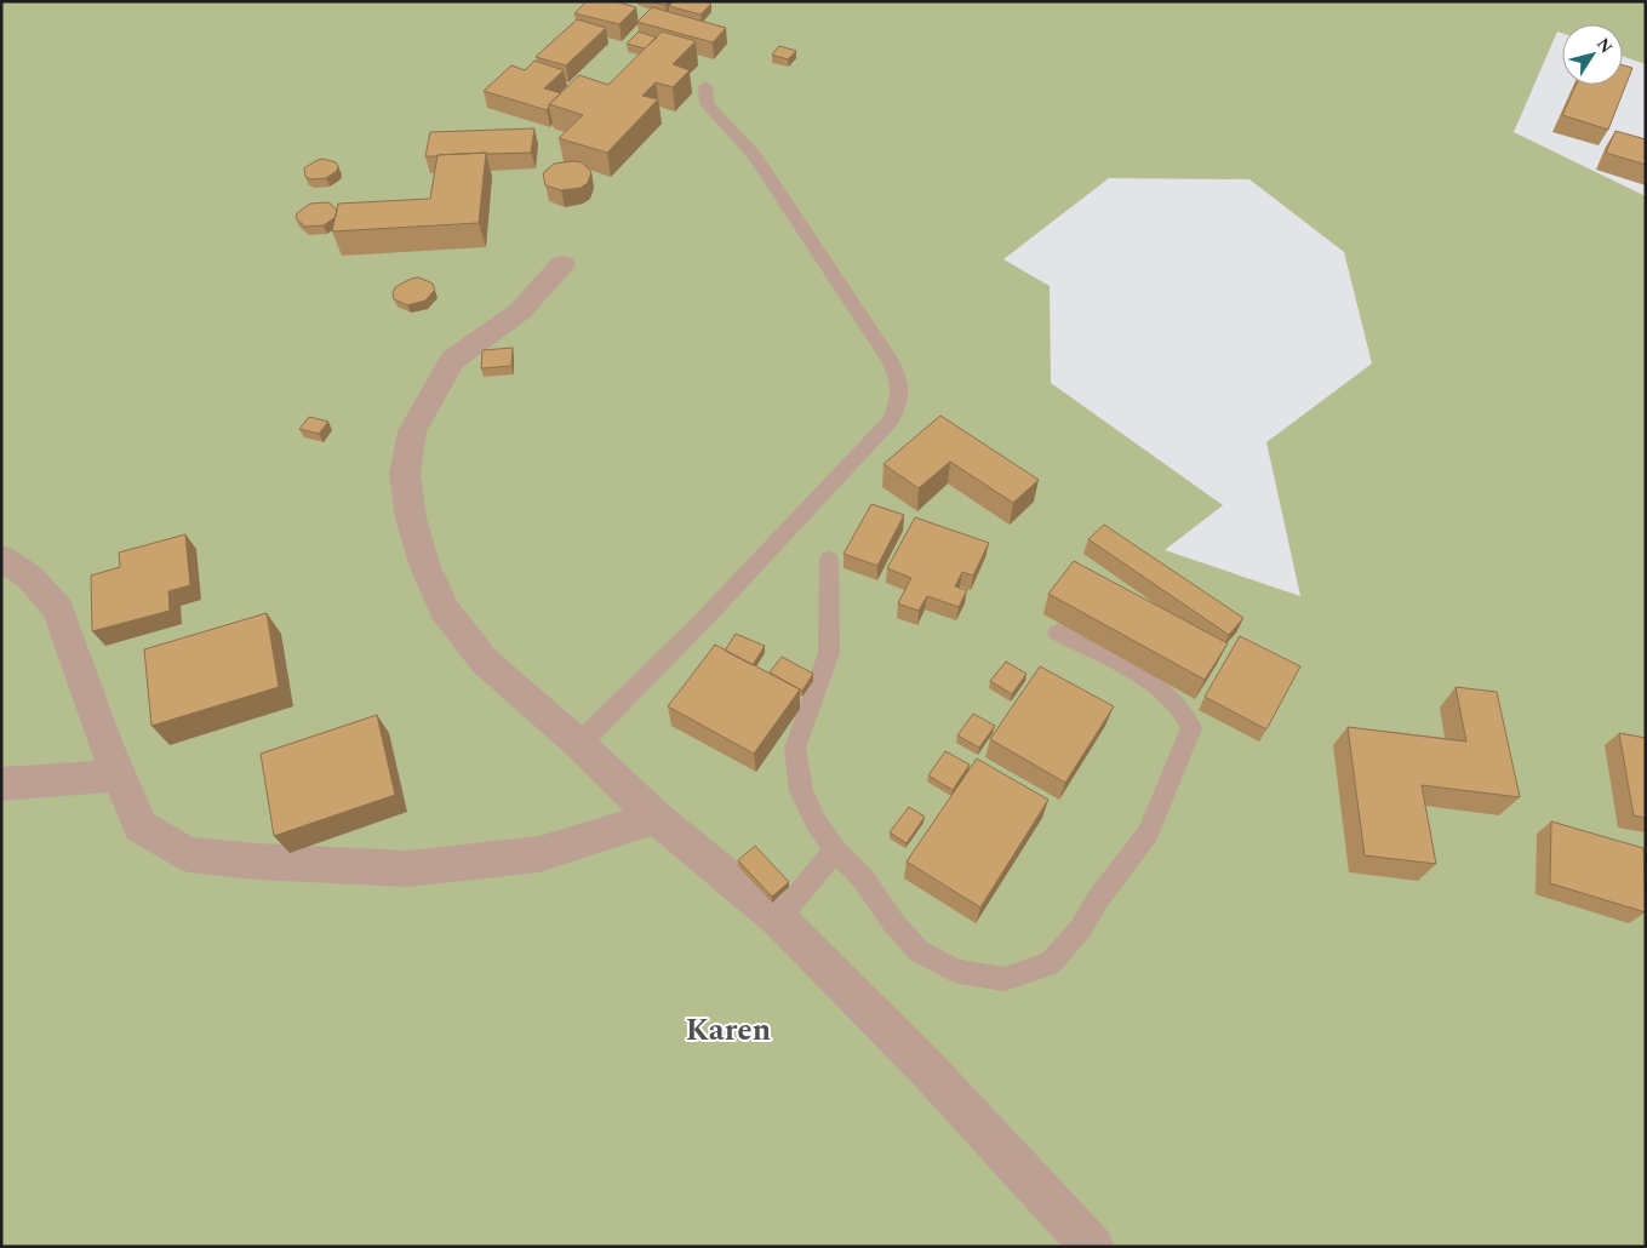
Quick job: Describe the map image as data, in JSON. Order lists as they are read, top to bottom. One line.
{"districts":["Karen"],"north":"top right"}
